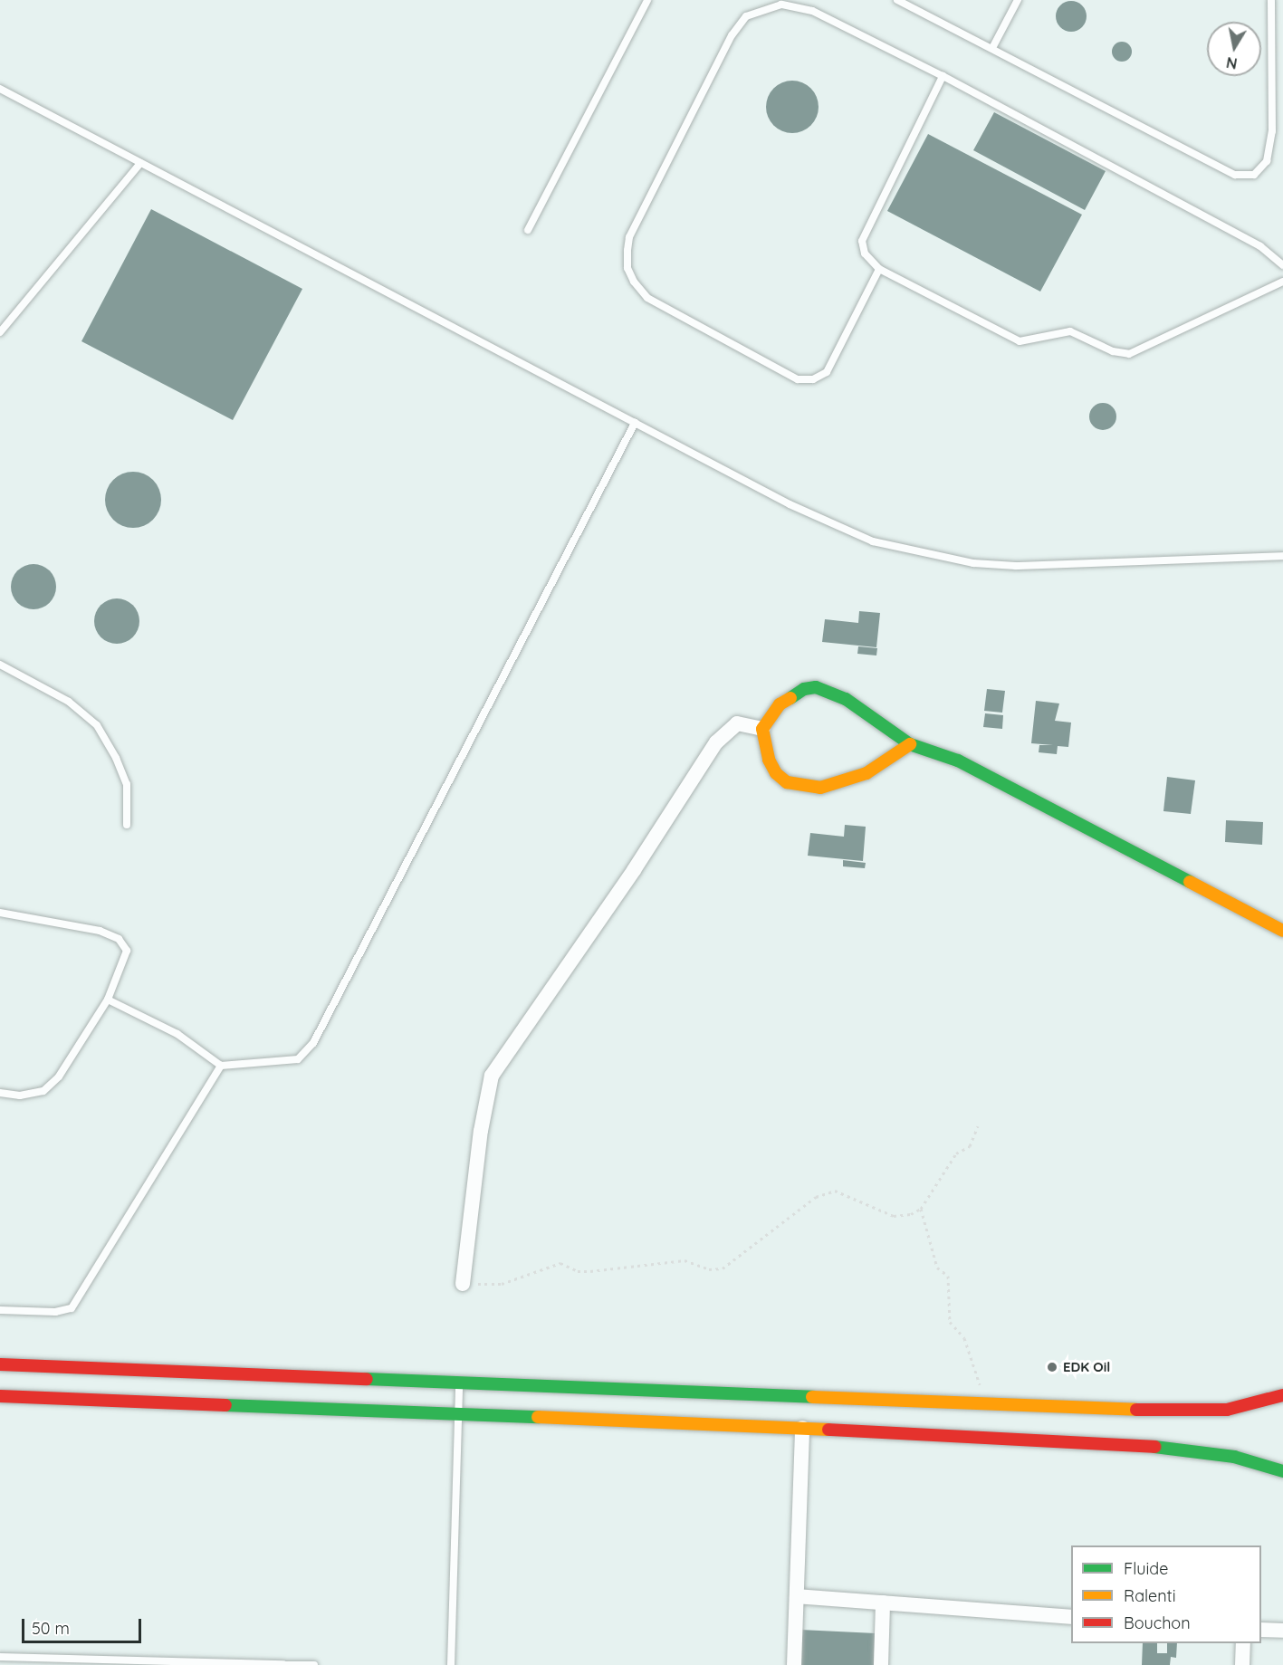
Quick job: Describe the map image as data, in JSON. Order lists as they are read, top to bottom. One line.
{"places":["EDK Oil"],"legend":["Fluide","Ralenti","Bouchon"],"scale_bar":"50 m","north":"bottom"}
